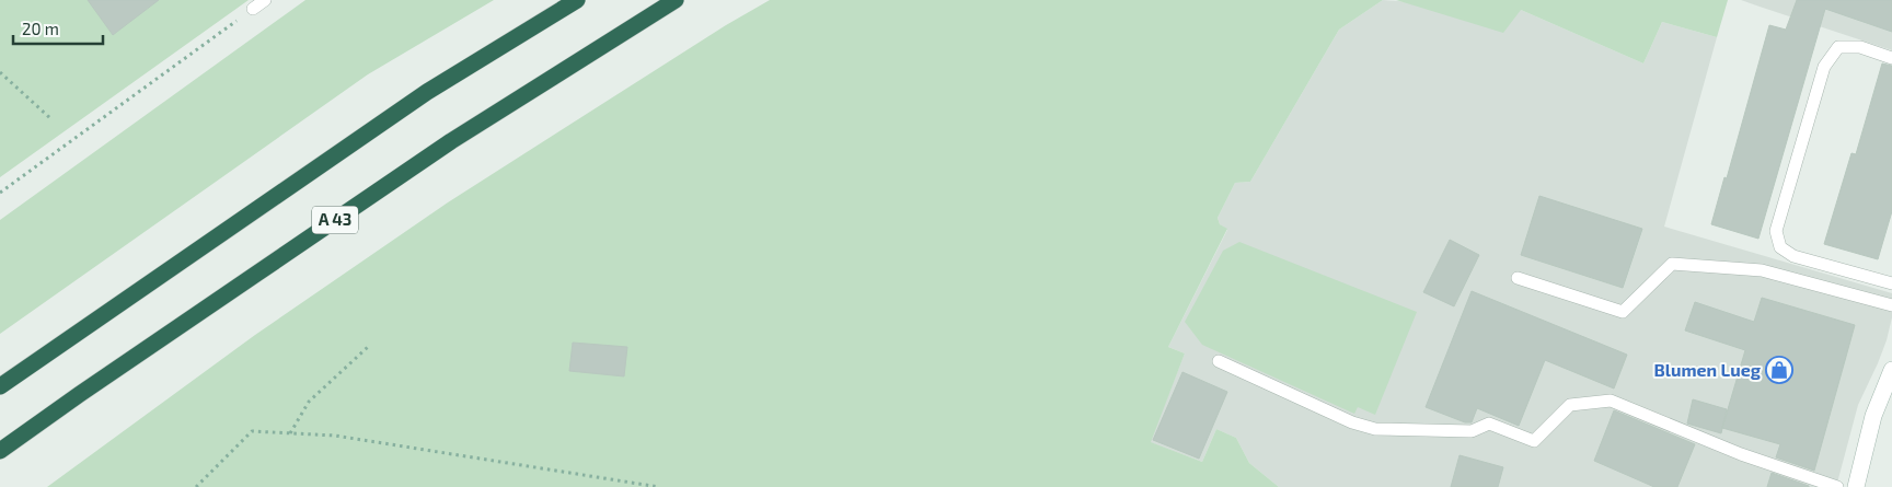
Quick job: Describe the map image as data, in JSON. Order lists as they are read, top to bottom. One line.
{"streets":{"highway":["A 43"]},"places":{"shop":["Blumen Lueg"]},"scale_bar":"20 m"}
